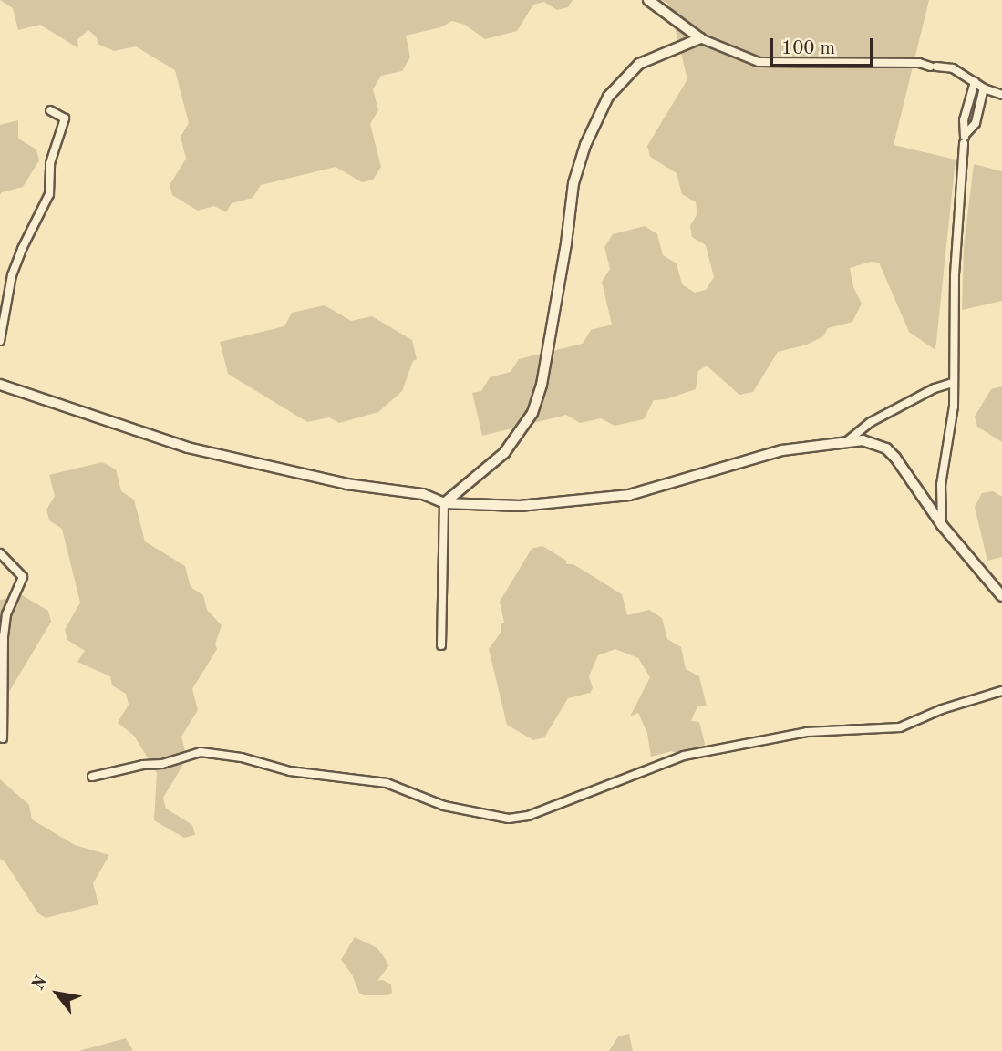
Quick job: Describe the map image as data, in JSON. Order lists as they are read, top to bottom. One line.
{"scale_bar":"100 m","north":"top left"}
